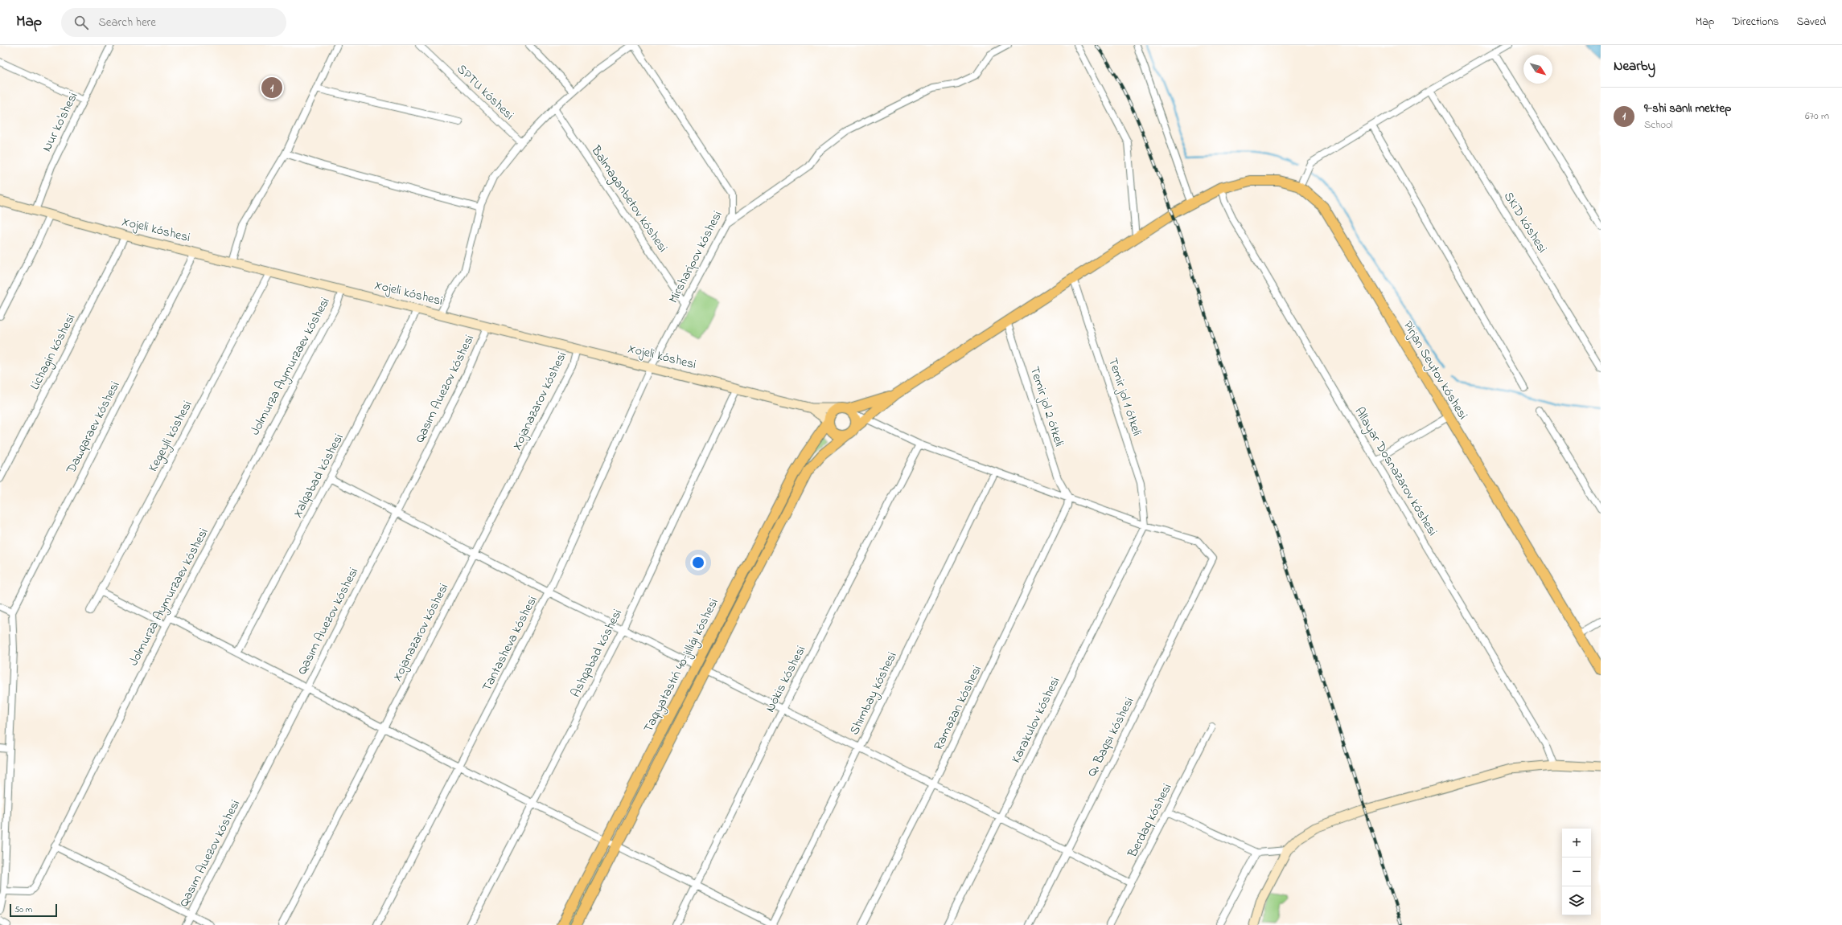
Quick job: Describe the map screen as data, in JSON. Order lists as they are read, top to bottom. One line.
{"streets":{"main road":["Pirjan Seytov kóshesi","Taqıyatastıń 40-jıllıǵı kóshesi"],"street":["SPTU kóshesi","Nur ko'shesi","Balmaganbetov kóshesi","SKiD kóshesi","Xojeli kóshesi","Mirsharipov kóshesi","Lichagin kóshesi","Jolmurza Aymurzaev kóshesi","Qasım Auezov kóshesi","Temir jol 1 ótkeli","Xojanazarov kóshesi","Temir jol 2 ótkeli","Dawqaraev kóshesi","Kegeyli kóshesi","Allayar Dosnazarov kóshesi","Xalqabad kóshesi","Tantasheva kóshesi","Ashqabad kóshesi","Nókis kóshesi","Shımbay kóshesi","Ramazan kóshesi","Karakulov kóshesi","Q. Baqsı kóshesi","Berdaq kóshesi"]},"crossings":[["Nur ko'shesi","Xojeli kóshesi"],["Balmaganbetov kóshesi","Mirsharipov kóshesi"],["Xojeli kóshesi","Mirsharipov kóshesi"],["Xojeli kóshesi","Lichagin kóshesi"],["Xojeli kóshesi","Jolmurza Aymurzaev kóshesi"],["Xojeli kóshesi","Qasım Auezov kóshesi"],["Xojeli kóshesi","Xojanazarov kóshesi"],["Xojeli kóshesi","Dawqaraev kóshesi"],["Xojeli kóshesi","Kegeyli kóshesi"],["Xojeli kóshesi","Xalqabad kóshesi"],["Xojeli kóshesi","Tantasheva kóshesi"],["Xojeli kóshesi","Ashqabad kóshesi"],["Mirsharipov kóshesi","Tantasheva kóshesi"],["Pirjan Seytov kóshesi","Temir jol 1 ótkeli"],["Pirjan Seytov kóshesi","Temir jol 2 ótkeli"],["Pirjan Seytov kóshesi","Allayar Dosnazarov kóshesi"],["Pirjan Seytov kóshesi","Taqıyatastıń 40-jıllıǵı kóshesi"],["Temir jol 1 ótkeli","Karakulov kóshesi"],["Temir jol 1 ótkeli","Q. Baqsı kóshesi"],["Temir jol 2 ótkeli","Ramazan kóshesi"],["Karakulov kóshesi","Q. Baqsı kóshesi"]],"scale_bar":"50 m","north":"bottom right","page":{"header":"Map","search":"Search here","nav":["Map","Directions","Saved"],"heading":"Nearby","pins":"1","list":[{"mark":"1","name":"9-shi sanlı mektep","note":"School","value":"670 m"}],"map_buttons":["+","−"],"scale":"50 m"}}
